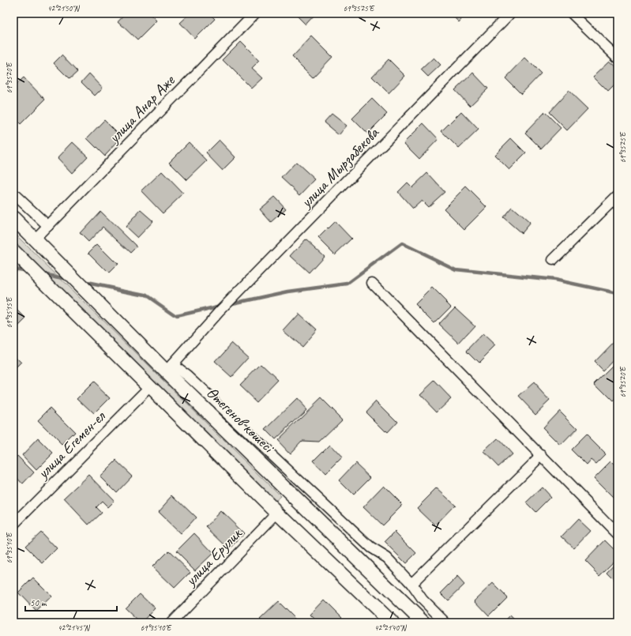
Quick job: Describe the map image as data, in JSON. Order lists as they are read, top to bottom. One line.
{"streets":{"main road":["Өтегенов көшесі"],"street":["улица Анар Аже","улица Мырзабекова","улица Егемен-ел","улица Ерулик"]},"crossings":[["улица Анар Аже","Өтегенов көшесі"],["улица Мырзабекова","Өтегенов көшесі"]],"scale_bar":"50 m","coordinates":["42°21'50\"N","69°35'25\"E","69°35'20\"E","69°35'15\"E","69°35'10\"E","42°21'45\"N","42°21'40\"N"]}
